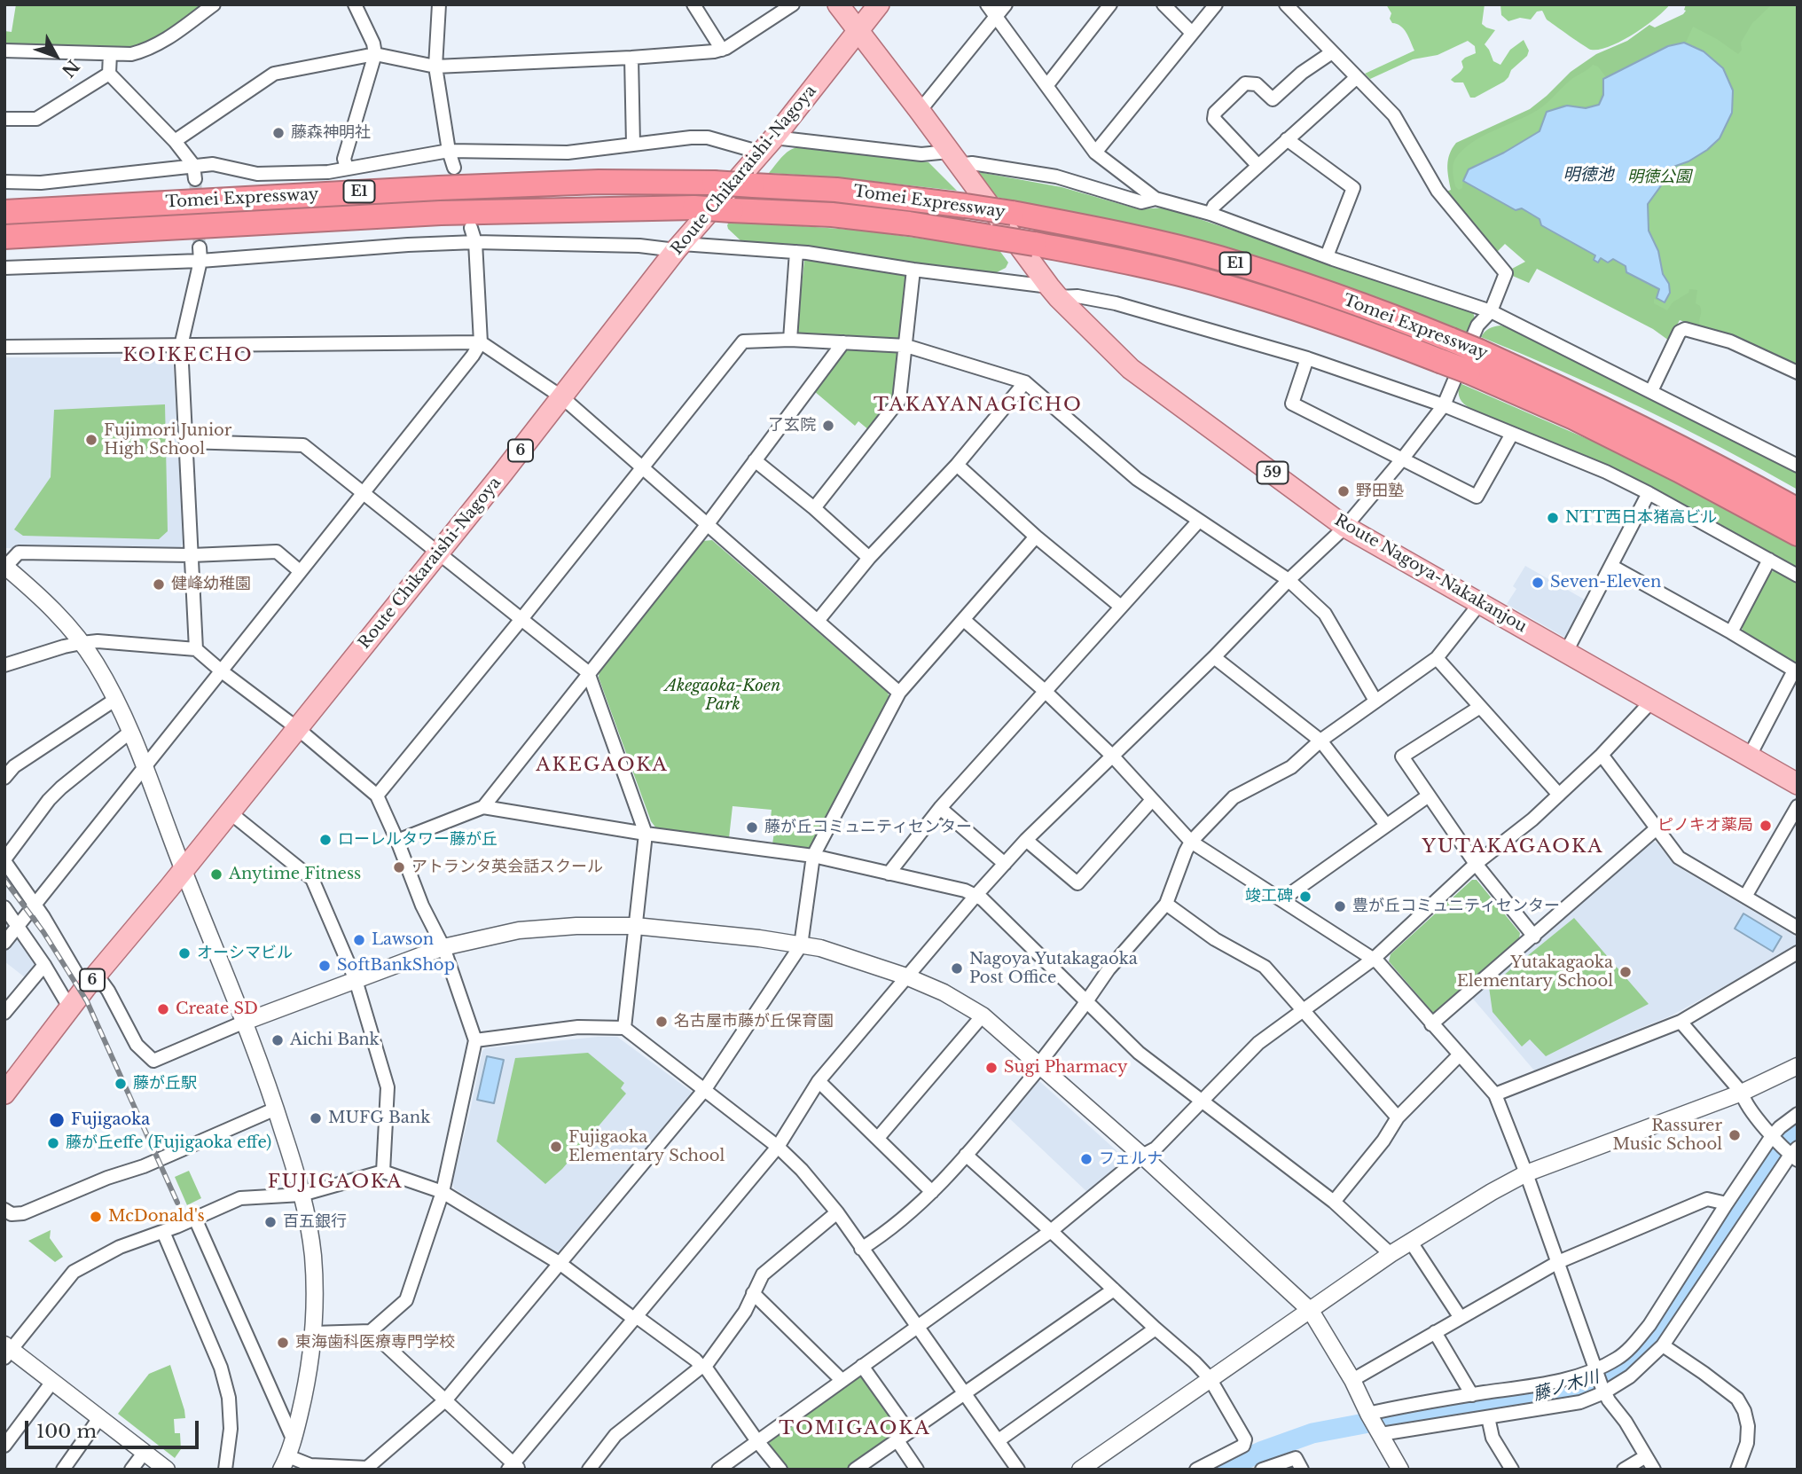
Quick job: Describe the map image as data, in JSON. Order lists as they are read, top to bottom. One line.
{"streets":{"highway":["E1","Tomei Expressway"],"main road":["Route Chikaraishi-Nagoya","6","59","Route Nagoya-Nakakanjou"]},"crossings":[["Route Chikaraishi-Nagoya","Route Nagoya-Nakakanjou"]],"districts":["KOIKECHO","TAKAYANAGICHO","AKEGAOKA","YUTAKAGAOKA","FUJIGAOKA","TOMIGAOKA"],"water":["明徳池","藤ノ木川"],"parks":["明徳公園","Akegaoka-Koen Park"],"places":["藤森神明社","了玄院","Fujimori Junior High School","野田塾","NTT西日本猪高ビル","Seven-Eleven","健峰幼稚園","ピノキオ薬局","藤が丘コミュニティセンター","ローレルタワー藤が丘","アトランタ英会話スクール","Anytime Fitness","竣工碑","豊が丘コミュニティセンター","Lawson","オーシマビル","SoftBankShop","Nagoya Yutakagaoka Post Office","Yutakagaoka Elementary School","Create SD","名古屋市藤が丘保育園","Aichi Bank","Sugi Pharmacy","藤が丘駅","MUFG Bank","Fujigaoka","Rassurer Music School","藤が丘effe (Fujigaoka effe)","Fujigaoka Elementary School","フェルナ","McDonald's","百五銀行","東海歯科医療専門学校"],"scale_bar":"100 m","north":"bottom right"}
